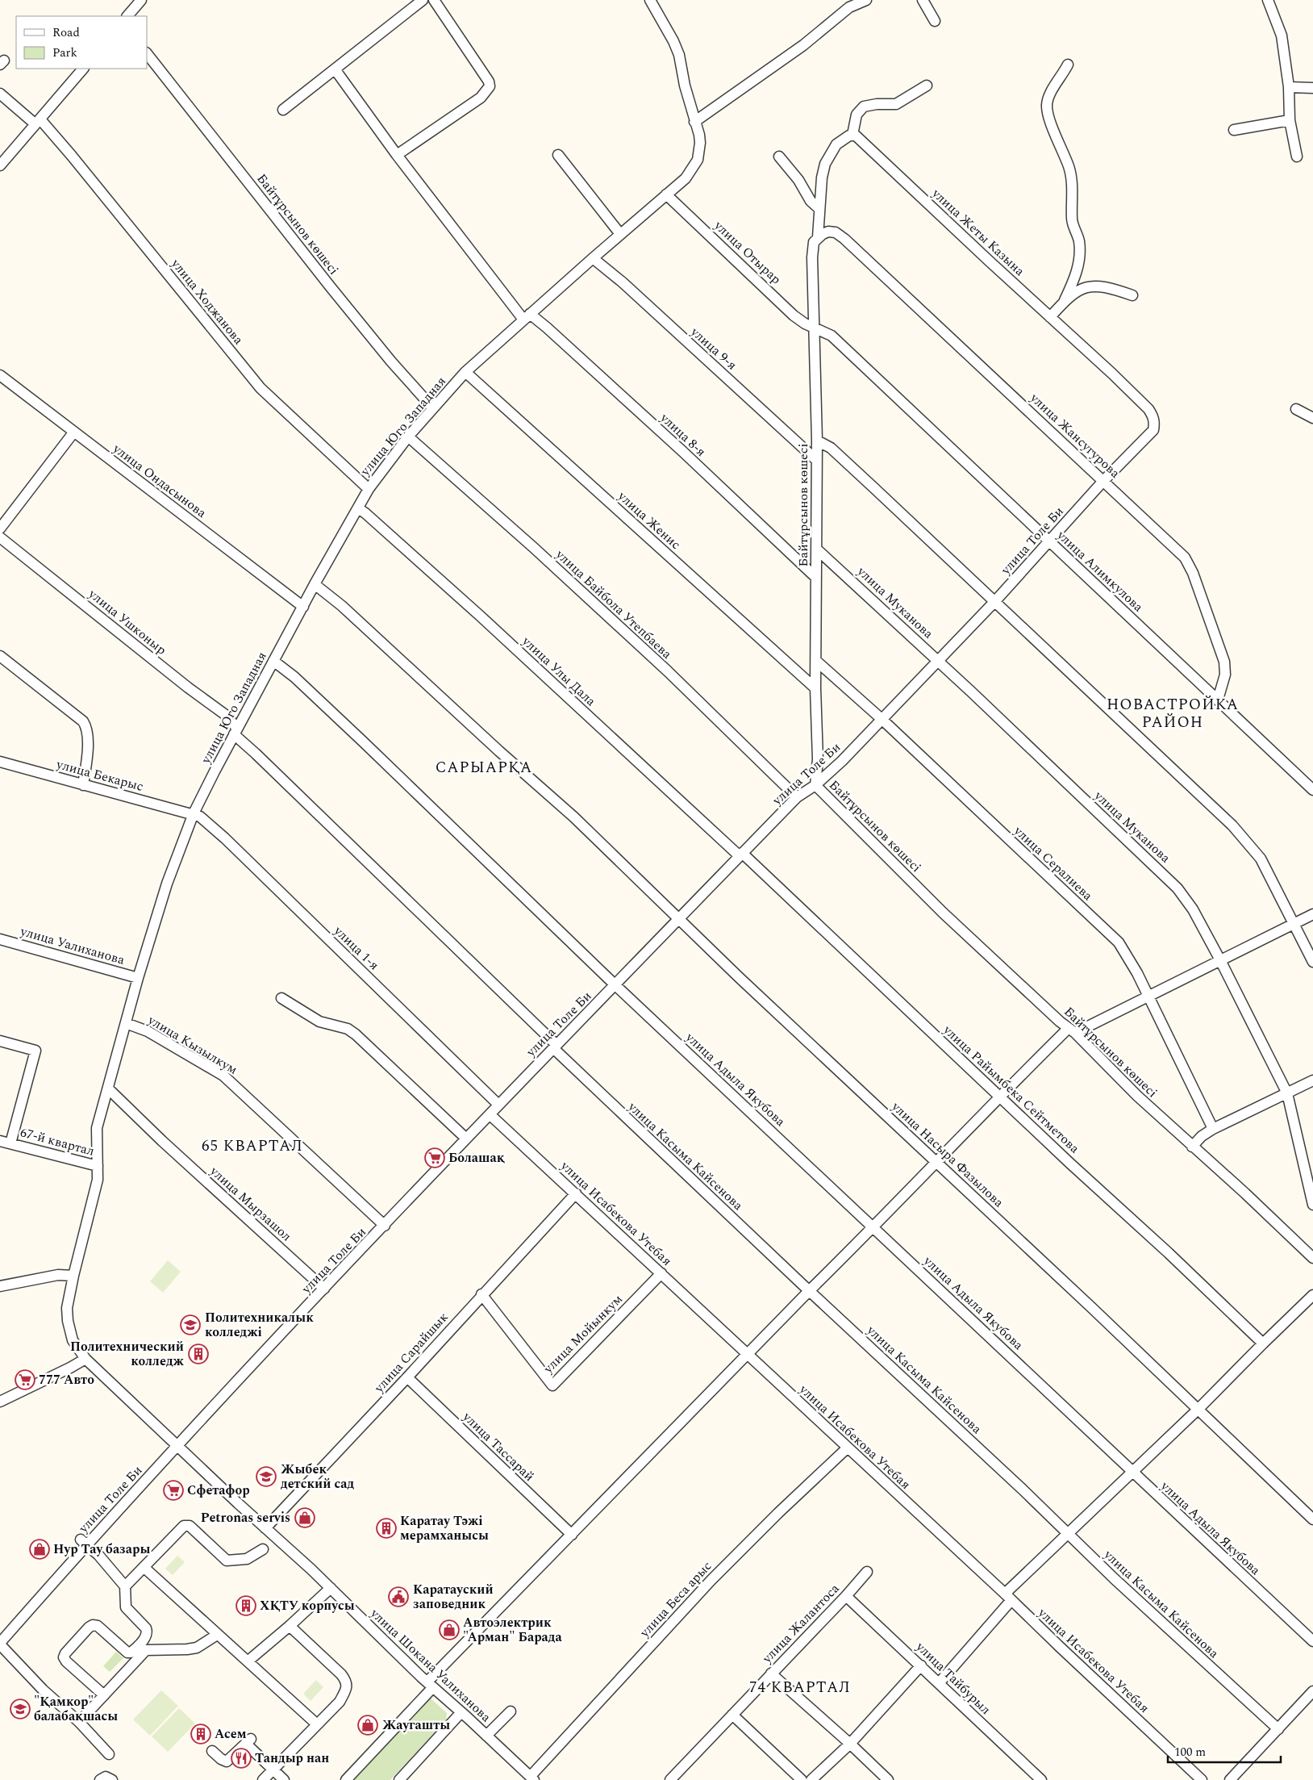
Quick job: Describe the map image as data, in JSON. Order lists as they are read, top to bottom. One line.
{"streets":{"street":["Байтұрсынов көшесі","улица Жеты Казына","улица Отырар","улица Ходжанова","улица 9-я","улица Юго Западная","улица 8-я","улица Жансугурова","улица Ондасынова","улица Женис","улица Толе Би","улица Алимкулова","улица Муканова","улица Байбола Утепбаева","улица Ушконыр","улица Улы Дала","улица Бекарыс","улица Сералиева","улица Уалиханова","улица 1-я","улица Кызылкум","улица Адыла Якубова","улица Райымбека Сейтметова","67-й квартал","улица Насыра Фазылова","улица Касыма Кайсенова","улица Мырзашол","улица Исабекова Утебая","улица Мойынкум","улица Сарайшык","улица Тассарай","улица Беса арыс","улица Жалантоса","улица Шокана Уалиханова","улица Тайбурыл"]},"crossings":[["Байтұрсынов көшесі","улица Отырар"],["Байтұрсынов көшесі","улица 9-я"],["Байтұрсынов көшесі","улица Юго Западная"],["Байтұрсынов көшесі","улица 8-я"],["Байтұрсынов көшесі","улица Жансугурова"],["Байтұрсынов көшесі","улица Женис"],["Байтұрсынов көшесі","улица Толе Би"],["Байтұрсынов көшесі","улица Алимкулова"],["Байтұрсынов көшесі","улица Муканова"],["Байтұрсынов көшесі","улица Сералиева"],["улица Жеты Казына","улица Толе Би"],["улица Отырар","улица Юго Западная"],["улица Отырар","улица Алимкулова"],["улица Ходжанова","улица Юго Западная"],["улица 9-я","улица Юго Западная"],["улица Юго Западная","улица 8-я"],["улица Юго Западная","улица Ондасынова"],["улица Юго Западная","улица Женис"],["улица Юго Западная","улица Байбола Утепбаева"],["улица Юго Западная","улица Ушконыр"],["улица Юго Западная","улица Улы Дала"],["улица Юго Западная","улица Бекарыс"],["улица Юго Западная","улица Уалиханова"],["улица Юго Западная","улица 1-я"],["улица Юго Западная","улица Адыла Якубова"],["улица Юго Западная","улица Насыра Фазылова"],["улица Юго Западная","улица Шокана Уалиханова"],["улица Жансугурова","улица Толе Би"],["улица Жансугурова","улица Алимкулова"],["улица Толе Би","улица Алимкулова"],["улица Толе Би","улица Муканова"],["улица Толе Би","улица Байбола Утепбаева"],["улица Толе Би","улица Ушконыр"],["улица Толе Би","улица Улы Дала"],["улица Толе Би","улица Сералиева"],["улица Толе Би","улица 1-я"],["улица Толе Би","улица Кызылкум"],["улица Толе Би","улица Адыла Якубова"],["улица Толе Би","улица Райымбека Сейтметова"],["улица Толе Би","улица Насыра Фазылова"],["улица Толе Би","улица Касыма Кайсенова"],["улица Толе Би","улица Мырзашол"],["улица Толе Би","улица Исабекова Утебая"],["улица Толе Би","улица Шокана Уалиханова"],["улица Ушконыр","улица Касыма Кайсенова"],["улица Улы Дала","улица Райымбека Сейтметова"],["улица Бекарыс","улица 1-я"],["улица Уалиханова","улица Шокана Уалиханова"],["улица Кызылкум","улица Шокана Уалиханова"],["67-й квартал","улица Шокана Уалиханова"],["улица Мырзашол","улица Шокана Уалиханова"],["улица Исабекова Утебая","улица Мойынкум"],["улица Исабекова Утебая","улица Сарайшык"],["улица Исабекова Утебая","улица Беса арыс"],["улица Мойынкум","улица Сарайшык"],["улица Сарайшык","улица Тассарай"],["улица Сарайшык","улица Шокана Уалиханова"],["улица Беса арыс","улица Шокана Уалиханова"],["улица Жалантоса","улица Тайбурыл"]],"districts":["НОВАСТРОЙКА РАЙОН","САРЫАРҚА","65 КВАРТАЛ","74 КВАРТАЛ"],"places":{"supermarket":["Болашақ","777 Авто","Сфетафор"],"school or university":["Политехникалык колледжі","Жыбек детский сад","\"Қамкор\" балабақшасы"],"building":["Политехнический колледж","Каратау Тәжі мерамханысы","ХҚТУ корпусы","Асем"],"shop":["Petronas servis","Нур Тау базары","Автоэлектрик \"Арман\" Барада","Жаугашты"],"public building":["Каратауский заповедник"],"restaurant":["Тандыр нан"]},"legend":["Road","Park"],"scale_bar":"100 m"}
